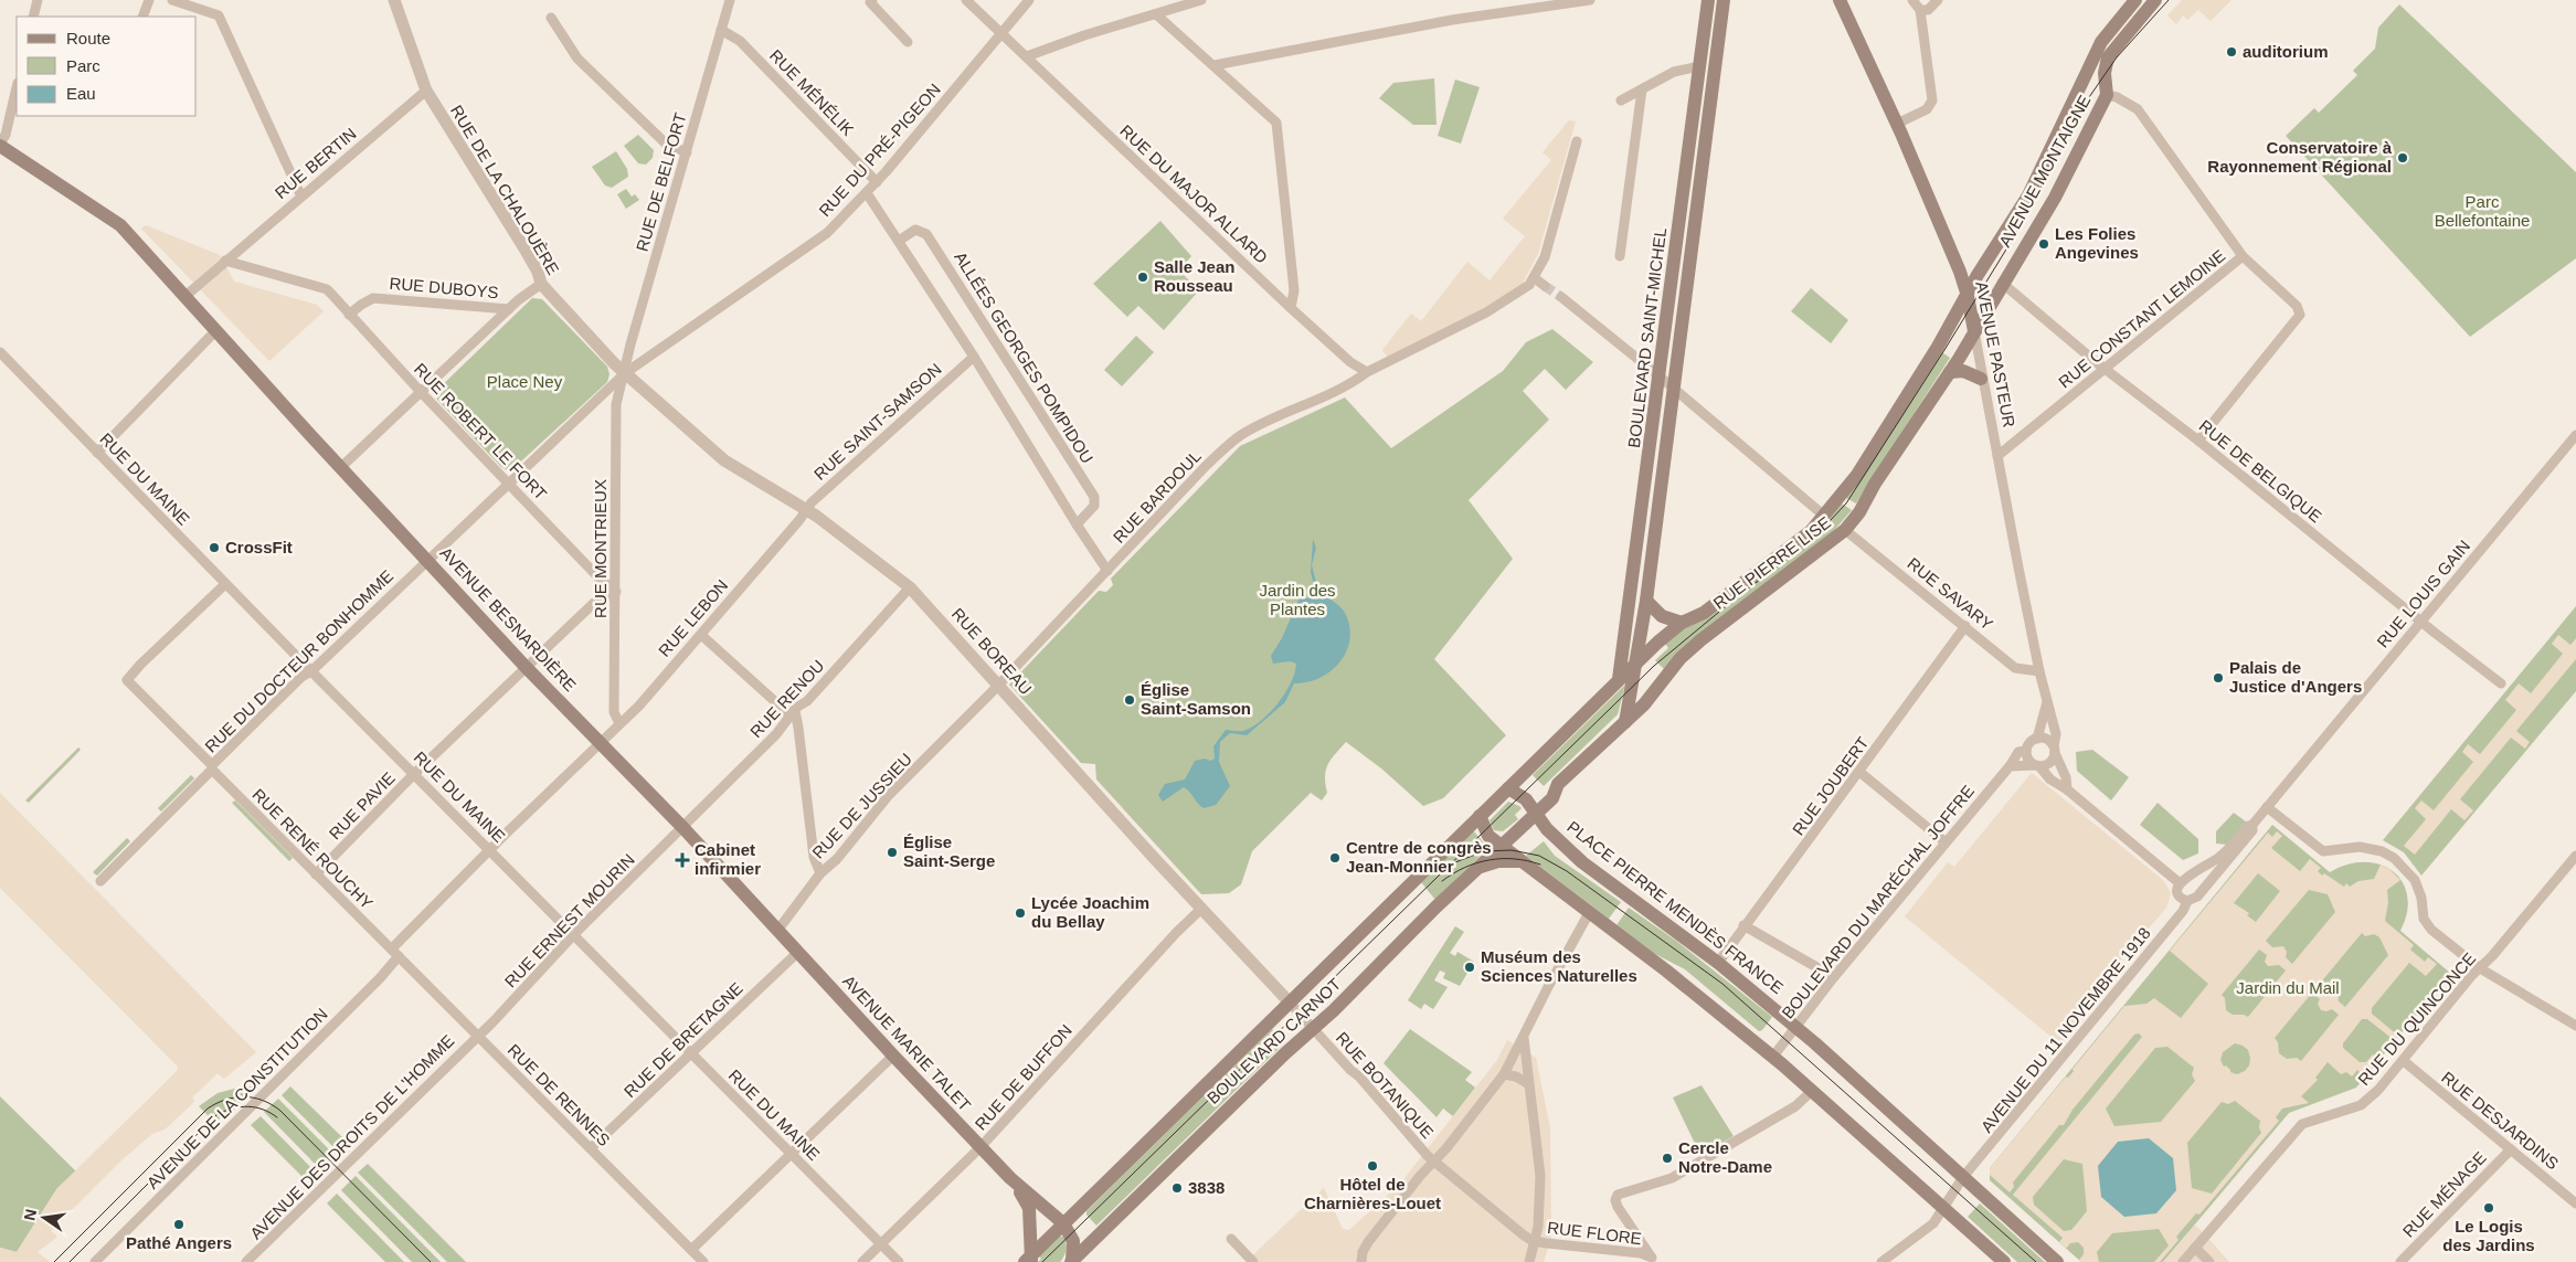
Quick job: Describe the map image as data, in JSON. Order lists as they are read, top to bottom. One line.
{"streets":{"main road":["AVENUE MONTAIGNE","BOULEVARD SAINT-MICHEL","AVENUE PASTEUR","RUE PIERRE LISE","AVENUE BESNARDIÈRE","PLACE PIERRE MENDÈS FRANCE","BOULEVARD CARNOT","AVENUE MARIE TALET"],"street":["RUE MÉNÉLIK","RUE DU PRÉ-PIGEON","RUE BERTIN","RUE DE BELFORT","RUE DE LA CHALOUÈRE","RUE DU MAJOR ALLARD","RUE DUBOYS","RUE CONSTANT LEMOINE","ALLÉES GEORGES POMPIDOU","RUE SAINT-SAMSON","RUE ROBERT LE FORT","RUE DE BELGIQUE","RUE DU MAINE","RUE BARDOUL","RUE MONTRIEUX","RUE SAVARY","RUE LOUIS GAIN","RUE LEBON","RUE BOREAU","RUE DU DOCTEUR BONHOMME","RUE RENOU","RUE JOUBERT","RUE PAVIE","RUE DE JUSSIEU","RUE RENÉ ROUCHY","BOULEVARD DU MARÉCHAL JOFFRE","RUE ERNEST MOURIN","RUE DU QUINCONCE","AVENUE DU 11 NOVEMBRE 1918","RUE DE BRETAGNE","RUE DE BUFFON","RUE BOTANIQUE","RUE DE RENNES","AVENUE DE LA CONSTITUTION","RUE DESJARDINS","AVENUE DES DROITS DE L'HOMME","RUE MÉNAGE","RUE FLORE"]},"crossings":[["RUE MÉNÉLIK","RUE DU PRÉ-PIGEON"],["RUE MÉNÉLIK","RUE DE BELFORT"],["RUE DU PRÉ-PIGEON","RUE DE BELFORT"],["RUE DU PRÉ-PIGEON","RUE DE LA CHALOUÈRE"],["RUE DU PRÉ-PIGEON","RUE DU MAJOR ALLARD"],["RUE DU PRÉ-PIGEON","RUE ROBERT LE FORT"],["RUE DU PRÉ-PIGEON","RUE MONTRIEUX"],["RUE DU PRÉ-PIGEON","RUE BOREAU"],["RUE DU PRÉ-PIGEON","RUE DU DOCTEUR BONHOMME"],["RUE BERTIN","RUE DE LA CHALOUÈRE"],["RUE BERTIN","RUE ROBERT LE FORT"],["RUE BERTIN","AVENUE BESNARDIÈRE"],["AVENUE MONTAIGNE","RUE CONSTANT LEMOINE"],["AVENUE MONTAIGNE","AVENUE PASTEUR"],["AVENUE MONTAIGNE","RUE DE BELGIQUE"],["AVENUE MONTAIGNE","RUE PIERRE LISE"],["RUE DE BELFORT","RUE DE LA CHALOUÈRE"],["RUE DE BELFORT","RUE MONTRIEUX"],["RUE DE BELFORT","RUE BOREAU"],["RUE DE LA CHALOUÈRE","RUE MONTRIEUX"],["RUE DE LA CHALOUÈRE","RUE BOREAU"],["RUE DU MAJOR ALLARD","RUE BARDOUL"],["RUE DUBOYS","RUE ROBERT LE FORT"],["RUE CONSTANT LEMOINE","AVENUE PASTEUR"],["RUE CONSTANT LEMOINE","RUE DE BELGIQUE"],["BOULEVARD SAINT-MICHEL","RUE PIERRE LISE"],["AVENUE PASTEUR","RUE PIERRE LISE"],["AVENUE PASTEUR","RUE SAVARY"],["AVENUE PASTEUR","BOULEVARD DU MARÉCHAL JOFFRE"],["RUE SAINT-SAMSON","RUE LEBON"],["RUE SAINT-SAMSON","RUE BOREAU"],["RUE ROBERT LE FORT","RUE MONTRIEUX"],["RUE ROBERT LE FORT","RUE DU DOCTEUR BONHOMME"],["RUE ROBERT LE FORT","RUE PAVIE"],["RUE DE BELGIQUE","RUE LOUIS GAIN"],["RUE DU MAINE","RUE LEBON"],["RUE DU MAINE","RUE DU DOCTEUR BONHOMME"],["RUE DU MAINE","RUE PAVIE"],["RUE DU MAINE","RUE RENÉ ROUCHY"],["RUE DU MAINE","RUE ERNEST MOURIN"],["RUE DU MAINE","RUE DE BRETAGNE"],["RUE DU MAINE","RUE DE BUFFON"],["RUE DU MAINE","AVENUE DE LA CONSTITUTION"],["RUE BARDOUL","RUE BOREAU"],["RUE BARDOUL","RUE DE JUSSIEU"],["RUE MONTRIEUX","RUE LEBON"],["RUE MONTRIEUX","RUE BOREAU"],["RUE MONTRIEUX","RUE PAVIE"],["RUE PIERRE LISE","RUE SAVARY"],["RUE SAVARY","RUE JOUBERT"],["RUE LOUIS GAIN","AVENUE DU 11 NOVEMBRE 1918"],["RUE LEBON","AVENUE BESNARDIÈRE"],["RUE LEBON","RUE BOREAU"],["RUE LEBON","AVENUE DE LA CONSTITUTION"],["AVENUE BESNARDIÈRE","RUE DU DOCTEUR BONHOMME"],["AVENUE BESNARDIÈRE","RUE RENOU"],["AVENUE BESNARDIÈRE","RUE PAVIE"],["AVENUE BESNARDIÈRE","RUE DE JUSSIEU"],["AVENUE BESNARDIÈRE","RUE ERNEST MOURIN"],["AVENUE BESNARDIÈRE","AVENUE MARIE TALET"],["RUE BOREAU","RUE RENOU"],["RUE BOREAU","RUE DE JUSSIEU"],["RUE BOREAU","BOULEVARD CARNOT"],["RUE BOREAU","RUE DE BUFFON"],["RUE BOREAU","RUE BOTANIQUE"],["RUE DU DOCTEUR BONHOMME","RUE RENÉ ROUCHY"],["RUE RENOU","RUE ERNEST MOURIN"],["RUE JOUBERT","PLACE PIERRE MENDÈS FRANCE"],["RUE PAVIE","RUE RENÉ ROUCHY"],["RUE DE JUSSIEU","AVENUE MARIE TALET"],["RUE RENÉ ROUCHY","RUE DE RENNES"],["RUE RENÉ ROUCHY","AVENUE DE LA CONSTITUTION"],["BOULEVARD DU MARÉCHAL JOFFRE","PLACE PIERRE MENDÈS FRANCE"],["PLACE PIERRE MENDÈS FRANCE","AVENUE DU 11 NOVEMBRE 1918"],["PLACE PIERRE MENDÈS FRANCE","BOULEVARD CARNOT"],["RUE ERNEST MOURIN","RUE DE RENNES"],["RUE ERNEST MOURIN","AVENUE DES DROITS DE L'HOMME"],["RUE DU QUINCONCE","RUE DESJARDINS"],["RUE DE BRETAGNE","AVENUE MARIE TALET"],["RUE DE BRETAGNE","RUE DE RENNES"],["BOULEVARD CARNOT","AVENUE MARIE TALET"],["BOULEVARD CARNOT","RUE BOTANIQUE"],["AVENUE MARIE TALET","RUE DE BUFFON"],["RUE BOTANIQUE","RUE FLORE"],["RUE DE RENNES","AVENUE DE LA CONSTITUTION"],["RUE DE RENNES","AVENUE DES DROITS DE L'HOMME"],["RUE DESJARDINS","RUE MÉNAGE"]],"parks":["Parc Bellefontaine","Place Ney","Jardin des Plantes","Jardin du Mail"],"places":{"other":["auditorium","Conservatoire à Rayonnement Régional","Les Folies Angevines","Salle Jean Rousseau","CrossFit","Palais de Justice d'Angers","Église Saint-Samson","Église Saint-Serge","Centre de congrès Jean-Monnier","Lycée Joachim du Bellay","Muséum des Sciences Naturelles","Cercle Notre-Dame","Hôtel de Charnières-Louet","3838","Le Logis des Jardins","Pathé Angers"],"health":["Cabinet infirmier"]},"legend":["Route","Parc","Eau"],"north":"left"}
